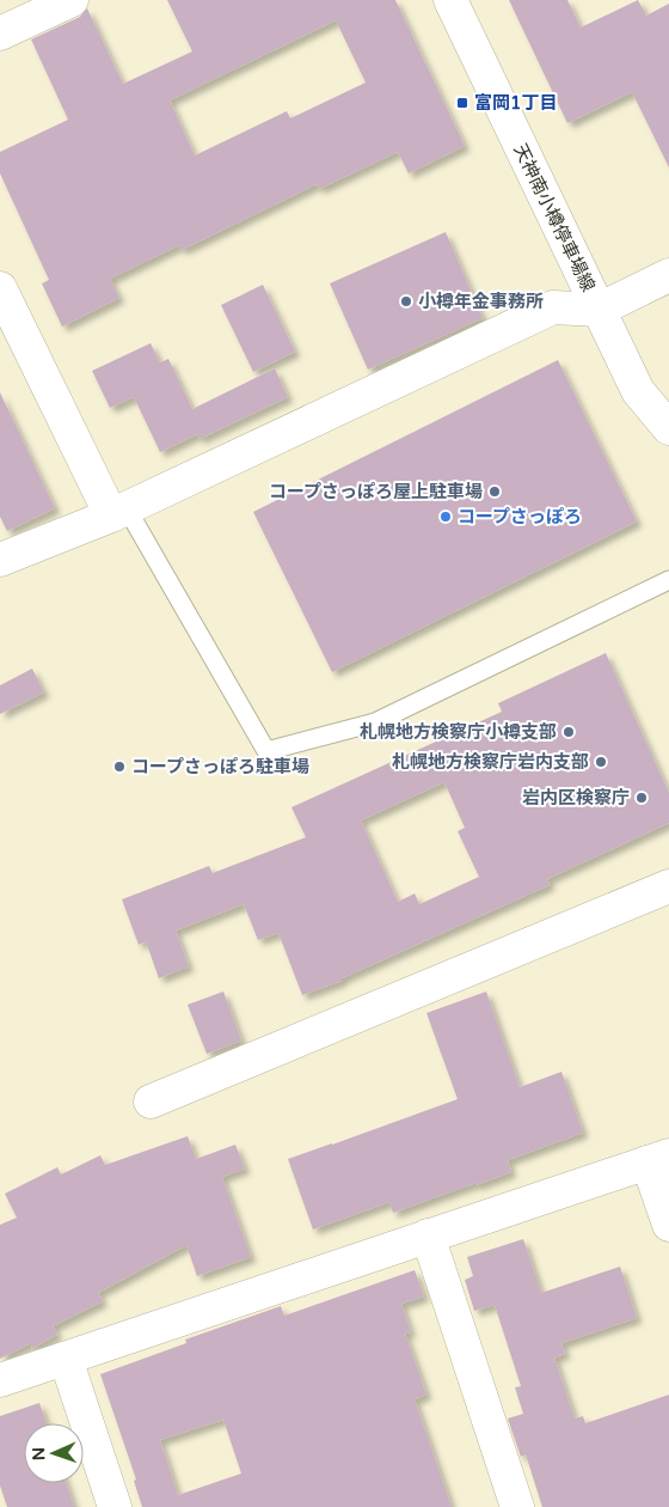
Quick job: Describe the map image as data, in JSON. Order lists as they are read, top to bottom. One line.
{"streets":{"street":["天神南小樽停車場線"]},"places":{"transit":["富岡1丁目"],"other":["小樽年金事務所","コープさっぽろ屋上駐車場","コープさっぽろ","札幌地方検察庁小樽支部","札幌地方検察庁岩内支部","コープさっぽろ駐車場","岩内区検察庁"]},"north":"left"}
